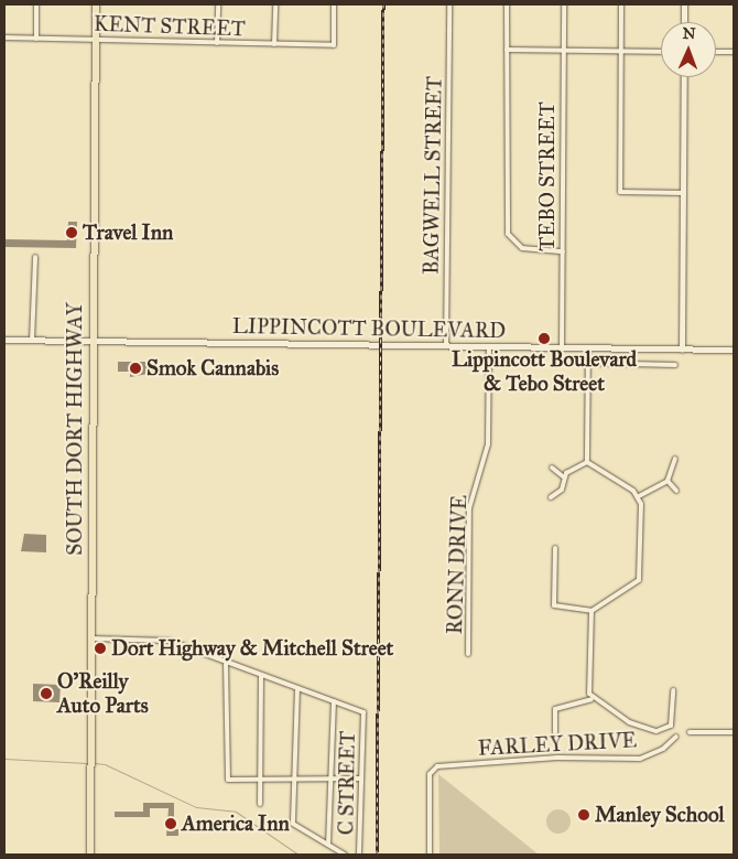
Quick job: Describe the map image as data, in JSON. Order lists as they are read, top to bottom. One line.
{"streets":{"main road":["SOUTH DORT HIGHWAY"],"street":["KENT STREET","BAGWELL STREET","TEBO STREET","LIPPINCOTT BOULEVARD","RONN DRIVE","FARLEY DRIVE","C STREET"]},"crossings":[["KENT STREET","SOUTH DORT HIGHWAY"],["BAGWELL STREET","LIPPINCOTT BOULEVARD"],["TEBO STREET","LIPPINCOTT BOULEVARD"],["LIPPINCOTT BOULEVARD","SOUTH DORT HIGHWAY"],["LIPPINCOTT BOULEVARD","RONN DRIVE"]],"places":["Travel Inn","Lippincott Boulevard & Tebo Street","Smok Cannabis","Dort Highway & Mitchell Street","O'Reilly Auto Parts","Manley School","America Inn"],"north":"top"}
